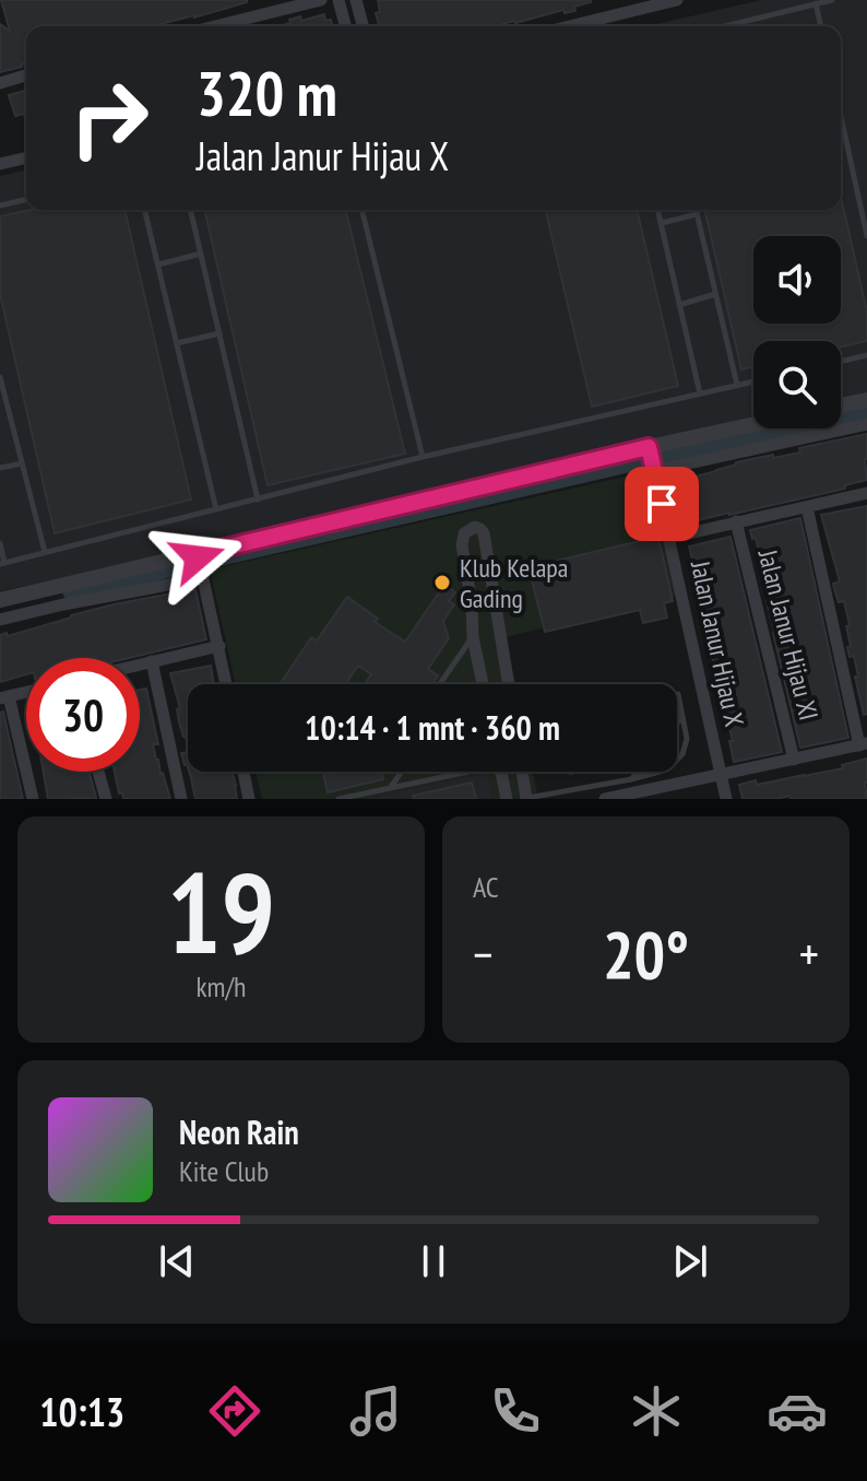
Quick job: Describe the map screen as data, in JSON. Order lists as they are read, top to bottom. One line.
{"streets":{"street":["Jalan Janur Hijau XI","Jalan Janur Hijau X"]},"places":["Klub Kelapa Gading"],"page":{"turn":["320 m","Jalan Janur Hijau X"],"limit":"30","trip":"10:14 · 1 mnt · 360 m","tile":[["19","km/h"],"AC"],"heat":["−","20°","+"],"song":["Neon Rain","Kite Club"],"tabs":"10:13"}}
